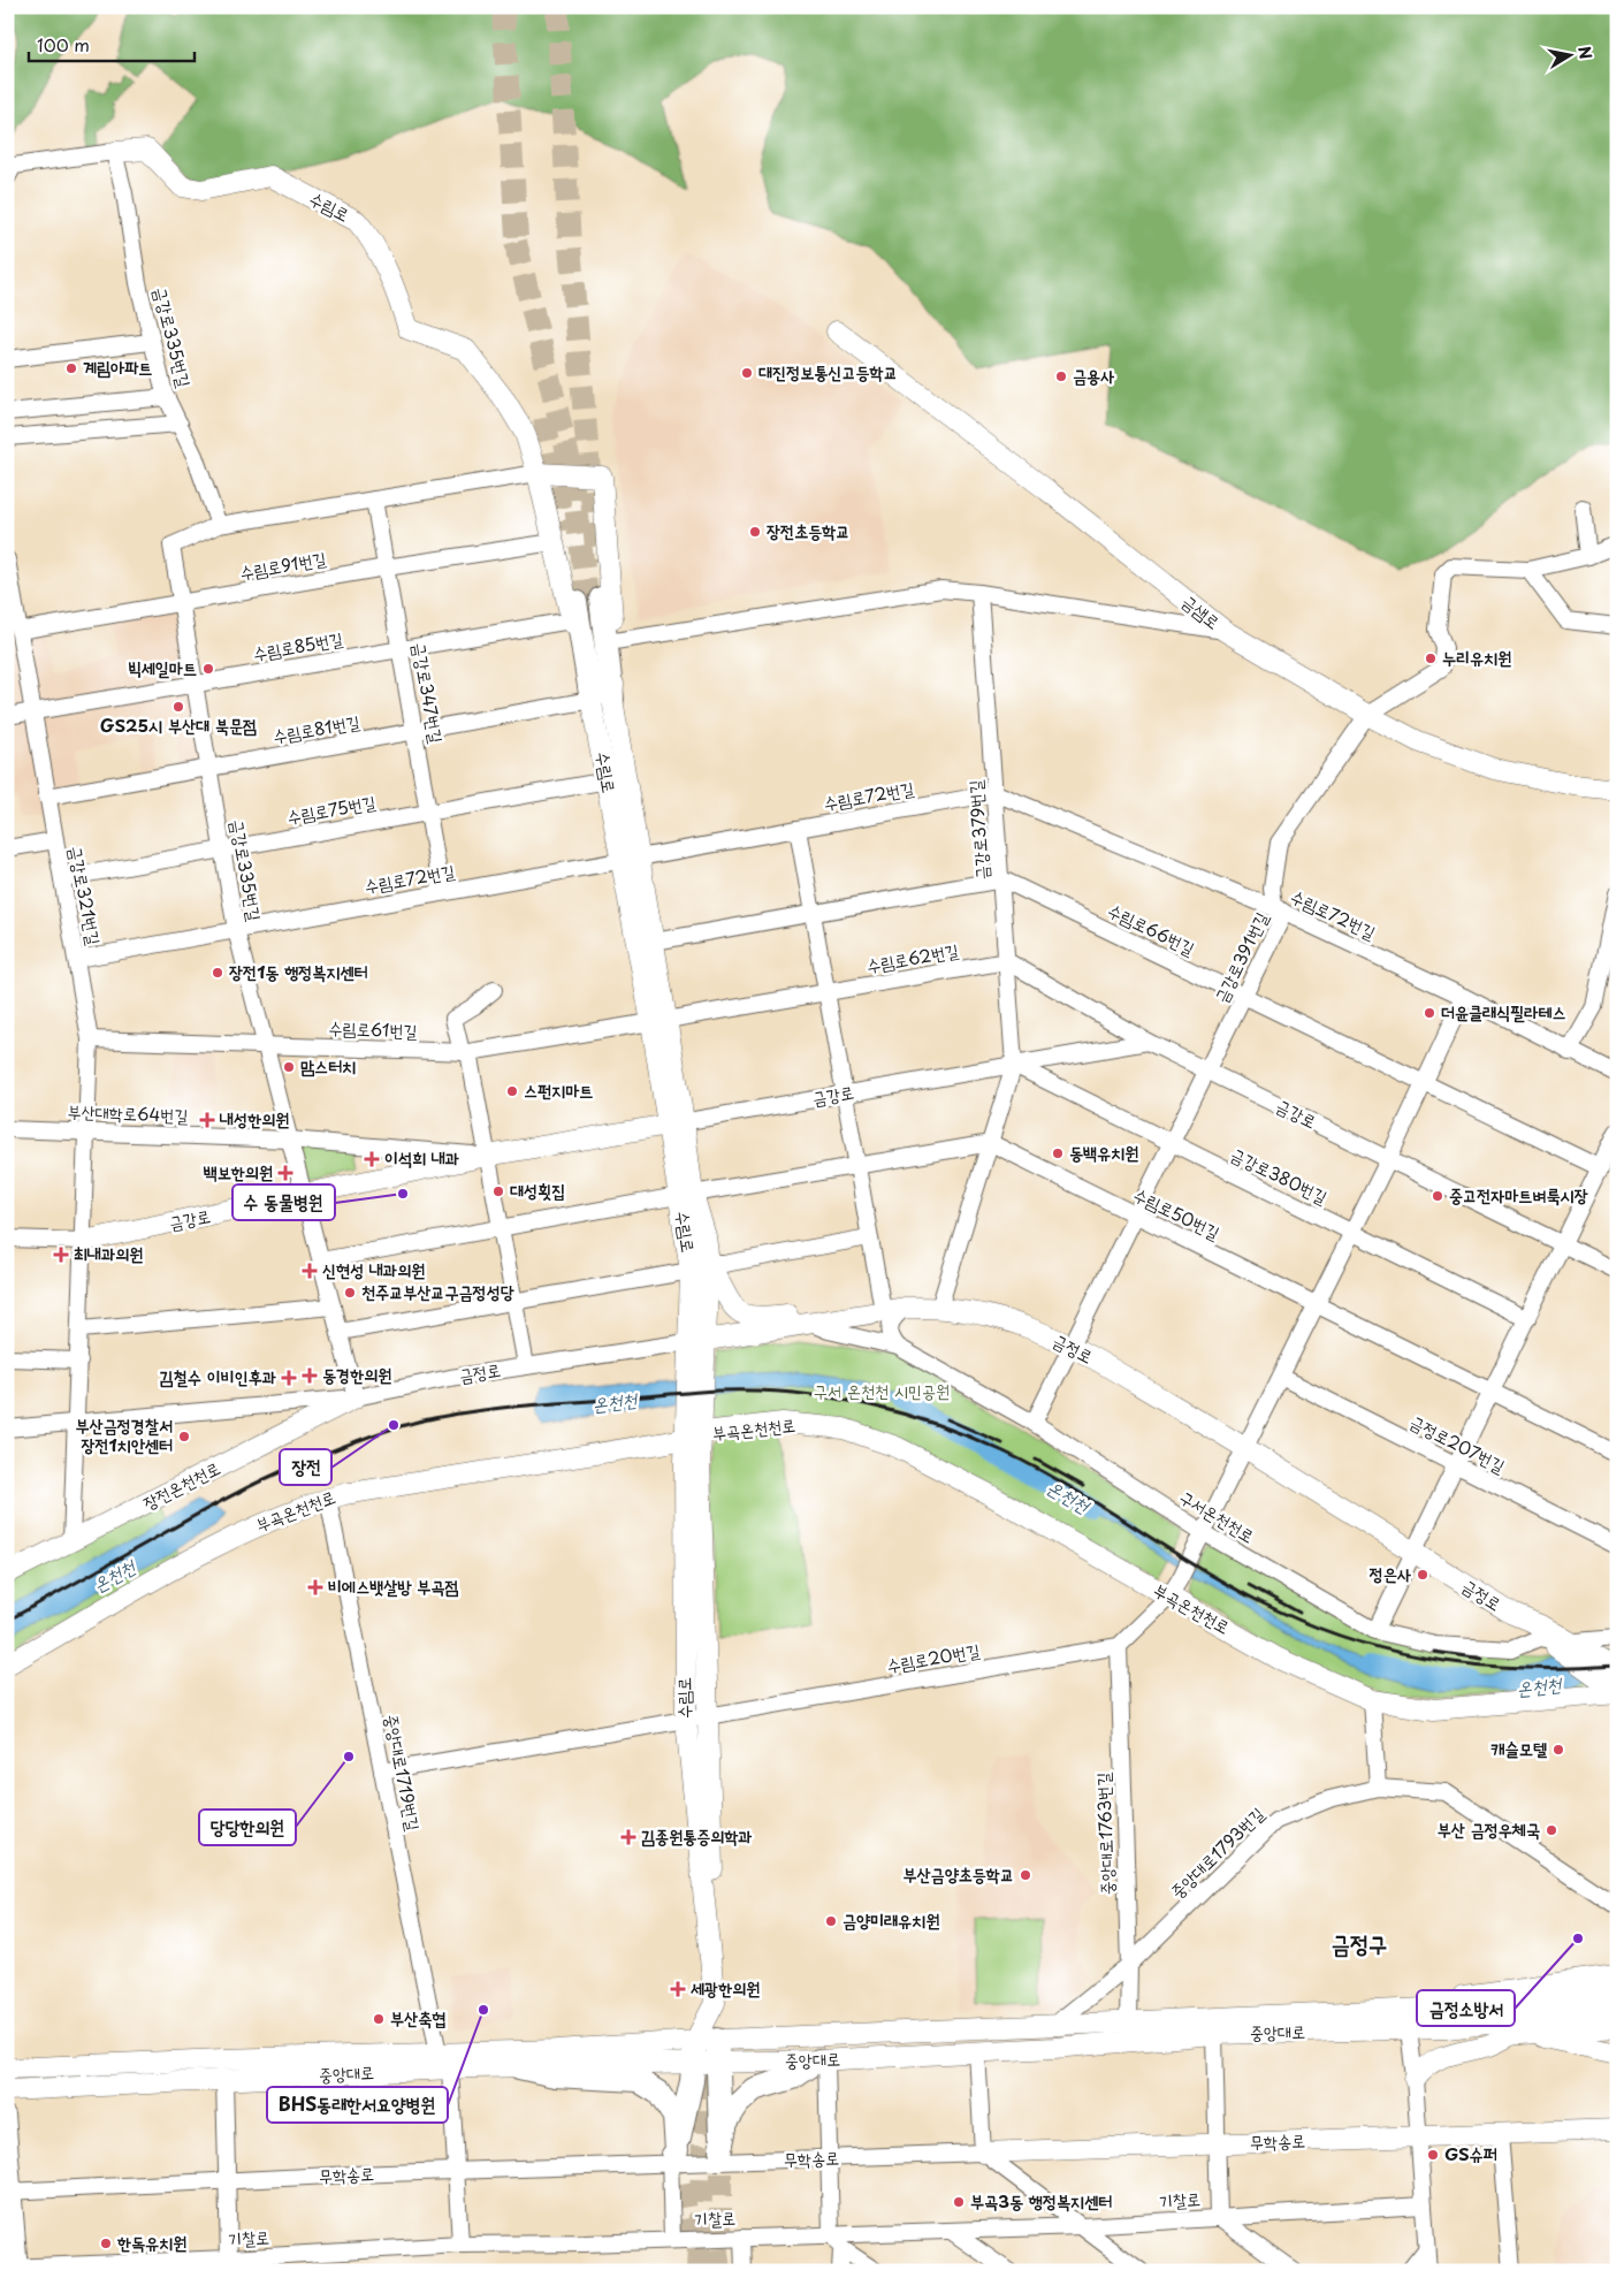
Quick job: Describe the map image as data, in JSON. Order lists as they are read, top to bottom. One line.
{"streets":{"main road":["수림로","금샘로","금강로","금정로","부곡온천천로","장전온천천로","중앙대로","무학송로"],"street":["금강로335번길","수림로91번길","수림로85번길","금강로347번길","수림로81번길","수림로72번길","수림로75번길","금강로379번길","금강로321번길","수림로66번길","금강로391번길","수림로62번길","수림로61번길","부산대학로64번길","금강로380번길","수림로50번길","금정로207번길","구서온천천로","수림로20번길","중앙대로1719번길","중앙대로1763번길","중앙대로1793번길","기찰로"]},"crossings":[["수림로","금강로335번길"],["수림로","수림로91번길"],["수림로","수림로85번길"],["수림로","수림로81번길"],["수림로","수림로72번길"],["수림로","수림로75번길"],["수림로","수림로62번길"],["수림로","수림로61번길"],["수림로","금강로"],["수림로","금정로"],["수림로","부곡온천천로"],["수림로","수림로20번길"],["금강로335번길","수림로91번길"],["금강로335번길","수림로85번길"],["금강로335번길","수림로81번길"],["금강로335번길","수림로72번길"],["금강로335번길","수림로75번길"],["금강로335번길","수림로61번길"],["금강로335번길","금강로"],["금강로335번길","부산대학로64번길"],["금강로335번길","금정로"],["금강로335번길","장전온천천로"],["수림로91번길","금강로347번길"],["수림로91번길","금강로321번길"],["금샘로","금강로391번길"],["수림로85번길","금강로347번길"],["수림로85번길","금강로321번길"],["금강로347번길","수림로81번길"],["금강로347번길","수림로72번길"],["금강로347번길","수림로75번길"],["수림로81번길","금강로321번길"],["수림로72번길","금강로379번길"],["수림로72번길","금강로321번길"],["수림로72번길","금강로391번길"],["수림로75번길","금강로321번길"],["금강로379번길","수림로66번길"],["금강로379번길","수림로62번길"],["금강로379번길","금강로"],["금강로379번길","금강로380번길"],["금강로321번길","수림로61번길"],["금강로321번길","금강로"],["금강로321번길","부산대학로64번길"],["수림로66번길","금강로391번길"],["금강로391번길","금강로"],["금강로391번길","금강로380번길"],["금강로391번길","수림로50번길"],["금강로391번길","금정로"],["금강로391번길","구서온천천로"],["수림로62번길","수림로61번길"],["금강로","부산대학로64번길"],["금강로","금강로380번길"],["금정로","부곡온천천로"],["금정로","장전온천천로"],["금정로","구서온천천로"],["부곡온천천로","중앙대로1719번길"],["수림로20번길","중앙대로1719번길"],["수림로20번길","중앙대로1763번길"],["중앙대로1719번길","중앙대로"],["중앙대로1719번길","무학송로"],["중앙대로1719번길","기찰로"],["중앙대로1763번길","중앙대로1793번길"],["중앙대로1763번길","중앙대로"],["중앙대로1793번길","중앙대로"]],"districts":["금정구"],"water":["온천천"],"parks":["구서 온천천 시민공원"],"places":{"other":["계림아파트","대진정보통신고등학교","금용사","장전초등학교","누리유치원","빅세일마트","GS25시 부산대 북문점","장전1동 행정복지센터","더윤클래식필라테스","맘스터치","스펀지마트","동백유치원","대성횟집","수 동물병원","중고전자마트벼룩시장","천주교부산교구금정성당","장전","부산금정경찰서 장전1치안센터","정은사","캐슬모텔","당당한의원","부산 금정우체국","부산금양초등학교","금양미래유치원","금정소방서","BHS동래한서요양병원","부산축협","GS슈퍼","부곡3동 행정복지센터","한독유치원"],"health":["내성한의원","이석희 내과","백보한의원","최내과의원","신현성 내과의원","동경한의원","김철수 이비인후과","비에스뱃살방 부곡점","김종원통증의학과","세광한의원"]},"scale_bar":"100 m","north":"right"}
